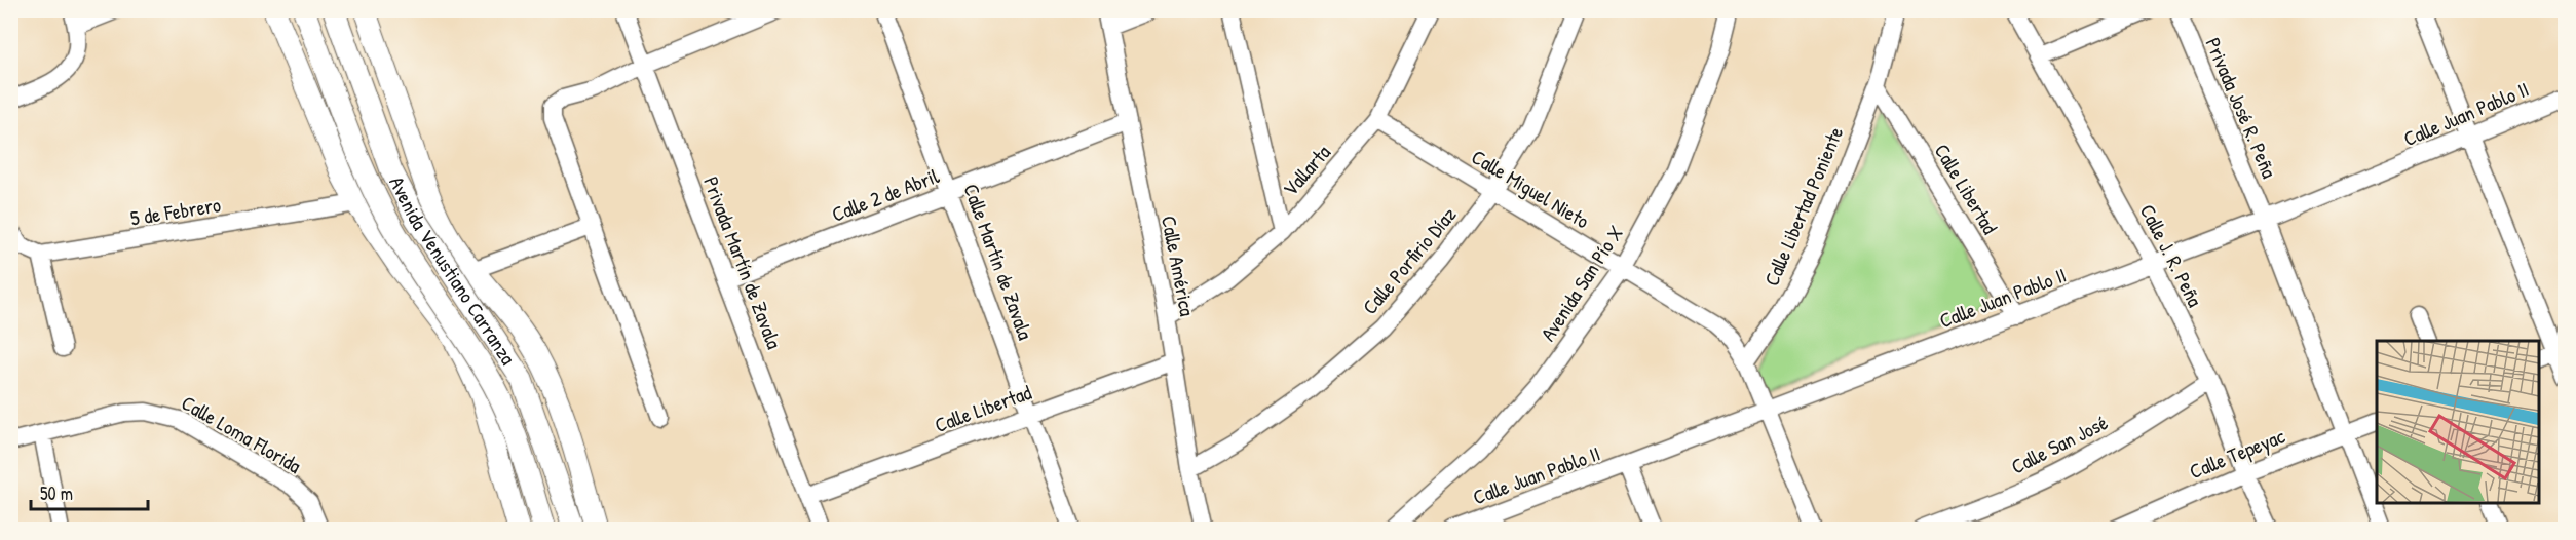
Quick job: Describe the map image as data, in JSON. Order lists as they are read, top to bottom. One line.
{"streets":{"main road":["Avenida Venustiano Carranza"],"street":["Privada José R. Peña","Calle Juan Pablo II","Vallarta","Calle Miguel Nieto","Calle Libertad","Calle 2 de Abril","Calle Libertad Poniente","5 de Febrero","Calle J. R. Peña","Calle Porfirio Díaz","Calle Martín de Zavala","Privada Martín de Zavala","Calle América","Avenida San Pío X","Calle Loma Florida","Calle San José","Calle Tepeyac"]},"crossings":[["Privada José R. Peña","Calle Juan Pablo II"],["Privada José R. Peña","Calle Tepeyac"],["Calle Juan Pablo II","Calle Libertad"],["Calle Juan Pablo II","Calle J. R. Peña"],["Vallarta","Calle Miguel Nieto"],["Vallarta","Calle América"],["Calle Miguel Nieto","Calle Libertad Poniente"],["Calle Miguel Nieto","Calle Porfirio Díaz"],["Calle Miguel Nieto","Avenida San Pío X"],["Calle Libertad","Calle Libertad Poniente"],["Calle Libertad","Calle Martín de Zavala"],["Calle Libertad","Privada Martín de Zavala"],["Calle Libertad","Calle América"],["Calle 2 de Abril","Calle Martín de Zavala"],["Calle 2 de Abril","Privada Martín de Zavala"],["Calle 2 de Abril","Calle América"],["Calle J. R. Peña","Calle San José"],["Calle J. R. Peña","Calle Tepeyac"],["Calle Porfirio Díaz","Calle América"]],"scale_bar":"50 m"}
